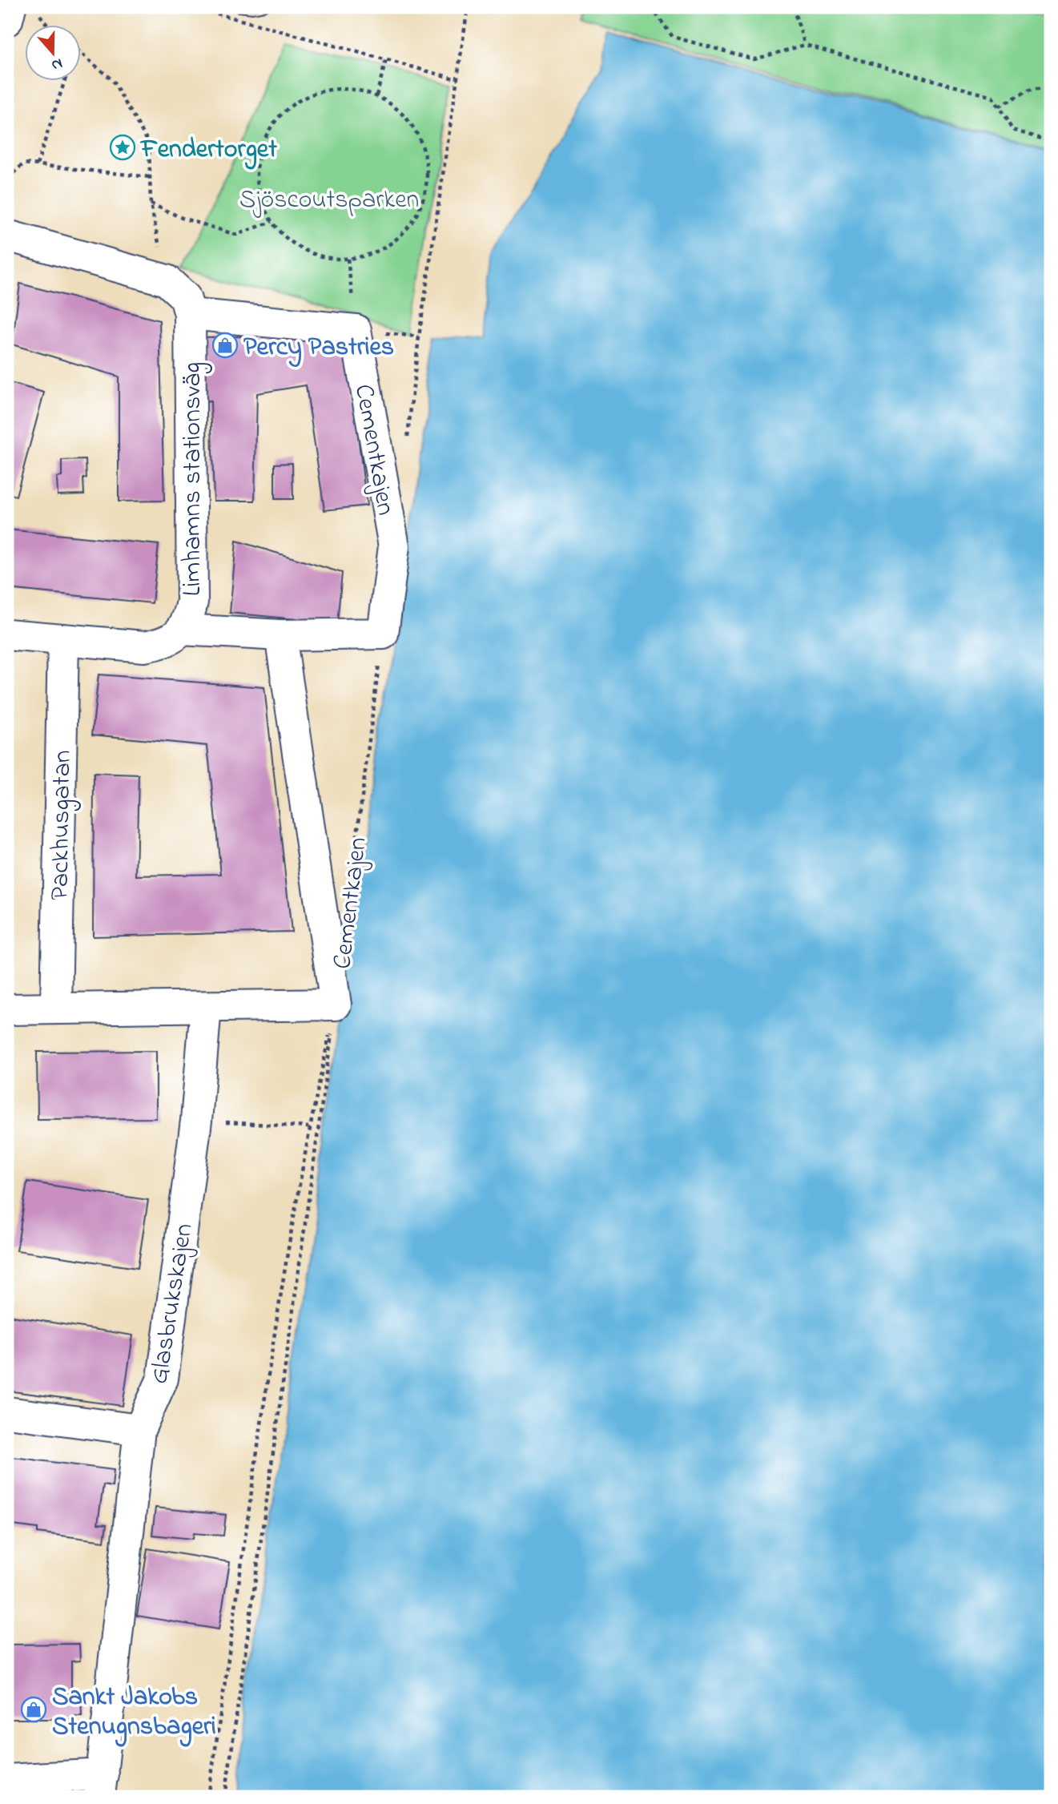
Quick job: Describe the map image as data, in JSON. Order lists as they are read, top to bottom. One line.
{"streets":{"street":["Cementkajen","Limhamns stationsväg","Packhusgatan","Glasbrukskajen"]},"crossings":[["Cementkajen","Glasbrukskajen"],["Limhamns stationsväg","Packhusgatan"]],"parks":["Sjöscoutsparken"],"places":{"place":["Fendertorget"],"shop":["Percy Pastries","Sankt Jakobs Stenugnsbageri"]},"north":"bottom"}
